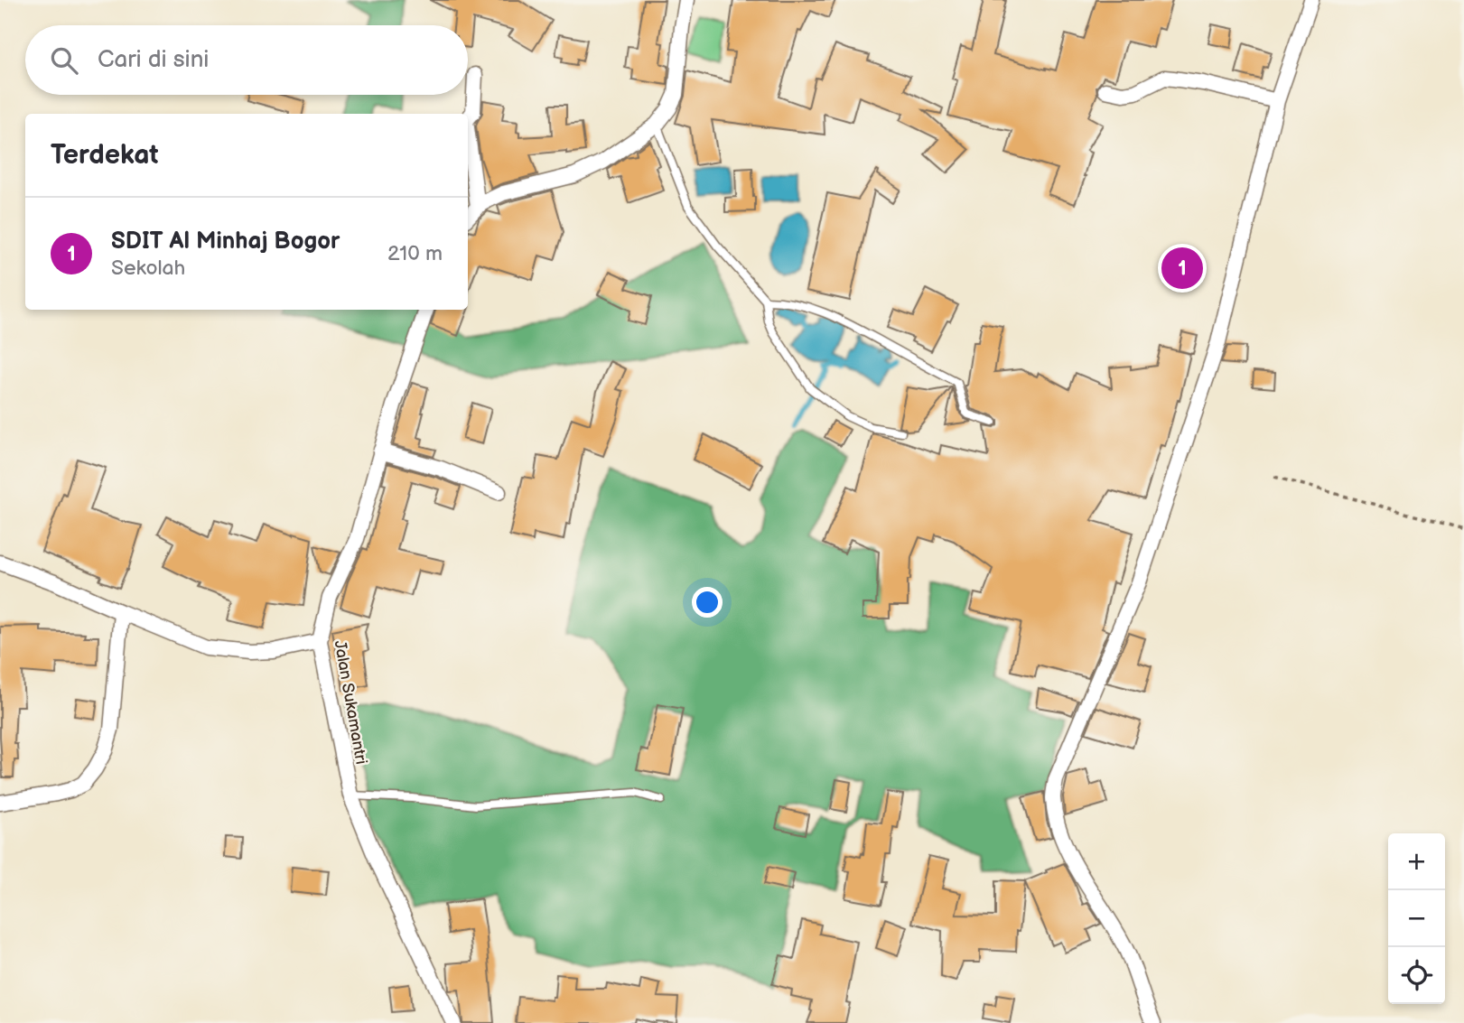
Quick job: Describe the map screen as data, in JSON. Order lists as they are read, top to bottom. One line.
{"streets":{"street":["Jalan Sukamantri"]},"page":{"search":"Cari di sini","heading":"Terdekat","list":[{"mark":"1","name":"SDIT Al Minhaj Bogor","note":"Sekolah","value":"210 m"}],"pins":"1","map_buttons":["+","−"]}}
